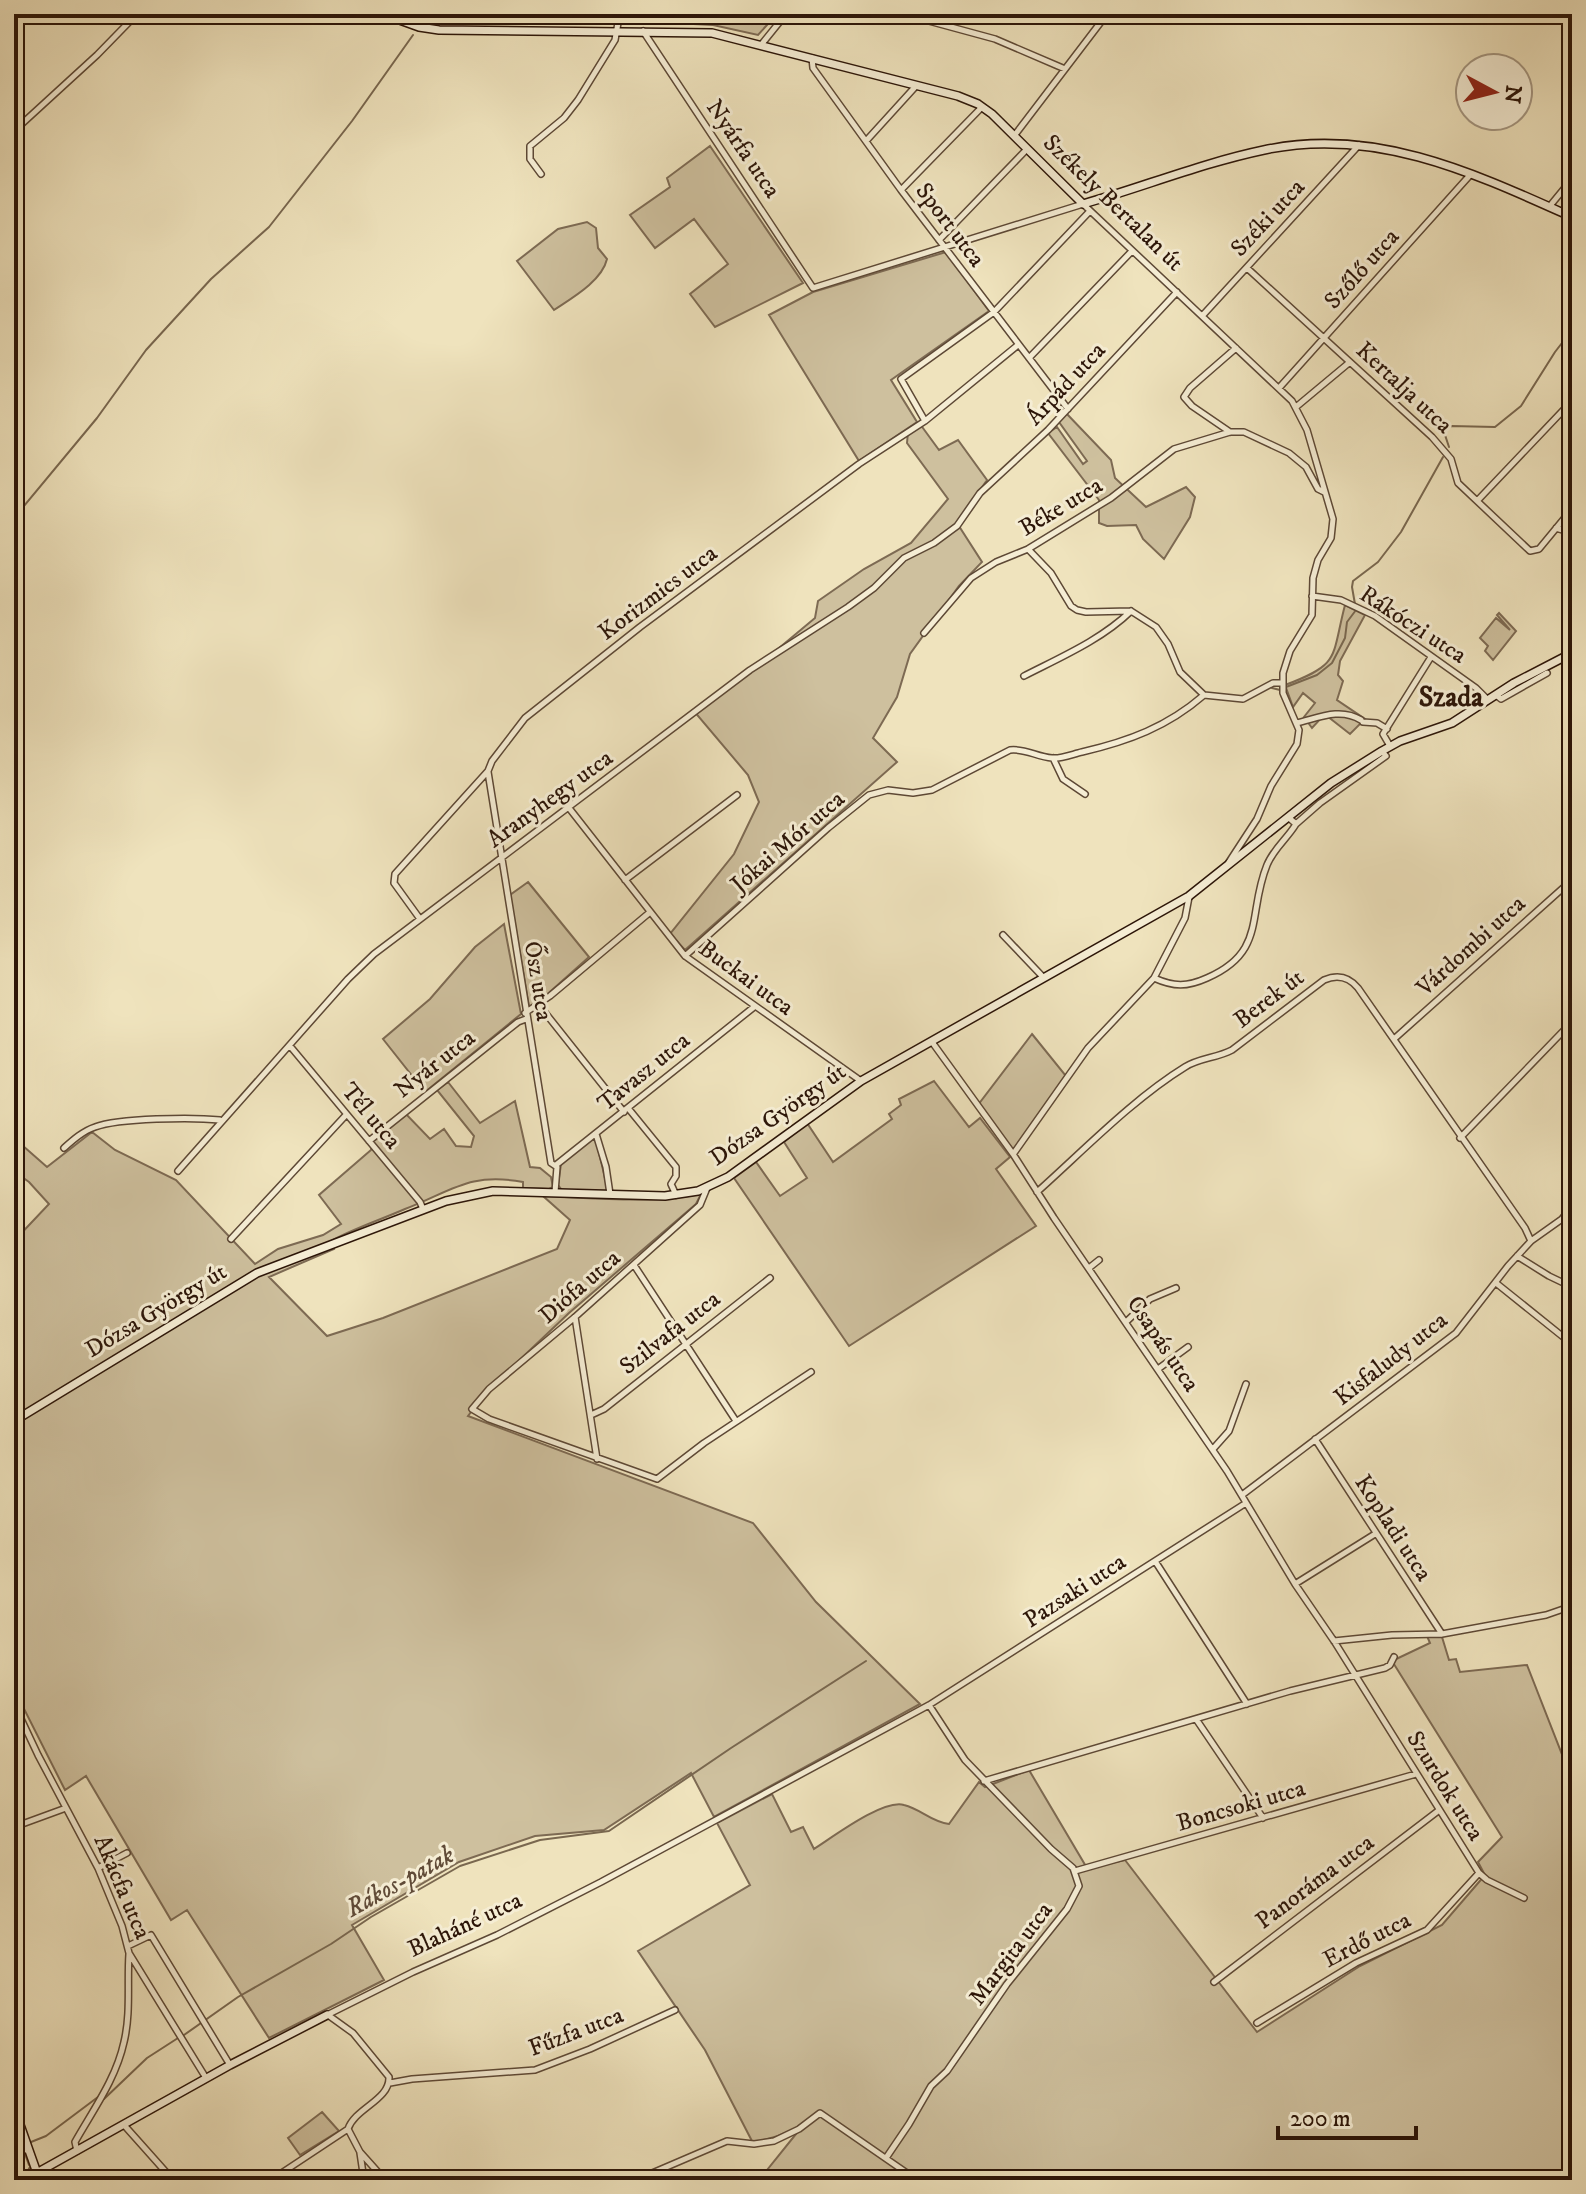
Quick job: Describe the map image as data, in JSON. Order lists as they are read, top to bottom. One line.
{"streets":{"main road":["Székely Bertalan út","Dózsa György út","Blaháné utca"],"street":["Nyárfa utca","Széki utca","Sport utca","Szőlő utca","Árpád utca","Kertalja utca","Béke utca","Korizmics utca","Rákóczi utca","Aranyhegy utca","Jókai Mór utca","Várdombi utca","Buckai utca","Ősz utca","Berek út","Nyár utca","Tavasz utca","Tél utca","Diófa utca","Szilvafa utca","Csapás utca","Kisfaludy utca","Kopladi utca","Pazsaki utca","Szurdok utca","Boncsoki utca","Panoráma utca","Akácfa utca","Erdő utca","Margita utca","Fűzfa utca"]},"crossings":[["Nyárfa utca","Székely Bertalan út"],["Nyárfa utca","Sport utca"],["Székely Bertalan út","Széki utca"],["Székely Bertalan út","Sport utca"],["Székely Bertalan út","Szőlő utca"],["Székely Bertalan út","Árpád utca"],["Székely Bertalan út","Rákóczi utca"],["Széki utca","Kertalja utca"],["Sport utca","Árpád utca"],["Sport utca","Korizmics utca"],["Szőlő utca","Kertalja utca"],["Árpád utca","Aranyhegy utca"],["Korizmics utca","Aranyhegy utca"],["Korizmics utca","Ősz utca"],["Rákóczi utca","Dózsa György út"],["Aranyhegy utca","Buckai utca"],["Aranyhegy utca","Ősz utca"],["Aranyhegy utca","Tél utca"],["Jókai Mór utca","Buckai utca"],["Várdombi utca","Berek út"],["Buckai utca","Nyár utca"],["Buckai utca","Tavasz utca"],["Buckai utca","Dózsa György út"],["Ősz utca","Nyár utca"],["Ősz utca","Tavasz utca"],["Ősz utca","Dózsa György út"],["Berek út","Csapás utca"],["Berek út","Kisfaludy utca"],["Nyár utca","Tél utca"],["Dózsa György út","Tél utca"],["Dózsa György út","Diófa utca"],["Dózsa György út","Csapás utca"],["Csapás utca","Kisfaludy utca"],["Csapás utca","Pazsaki utca"],["Csapás utca","Szurdok utca"],["Kisfaludy utca","Kopladi utca"],["Pazsaki utca","Blaháné utca"],["Szurdok utca","Boncsoki utca"],["Szurdok utca","Panoráma utca"],["Szurdok utca","Erdő utca"],["Boncsoki utca","Margita utca"],["Akácfa utca","Blaháné utca"]],"districts":["Szada"],"water":["Rákos-patak"],"scale_bar":"200 m","north":"right"}
